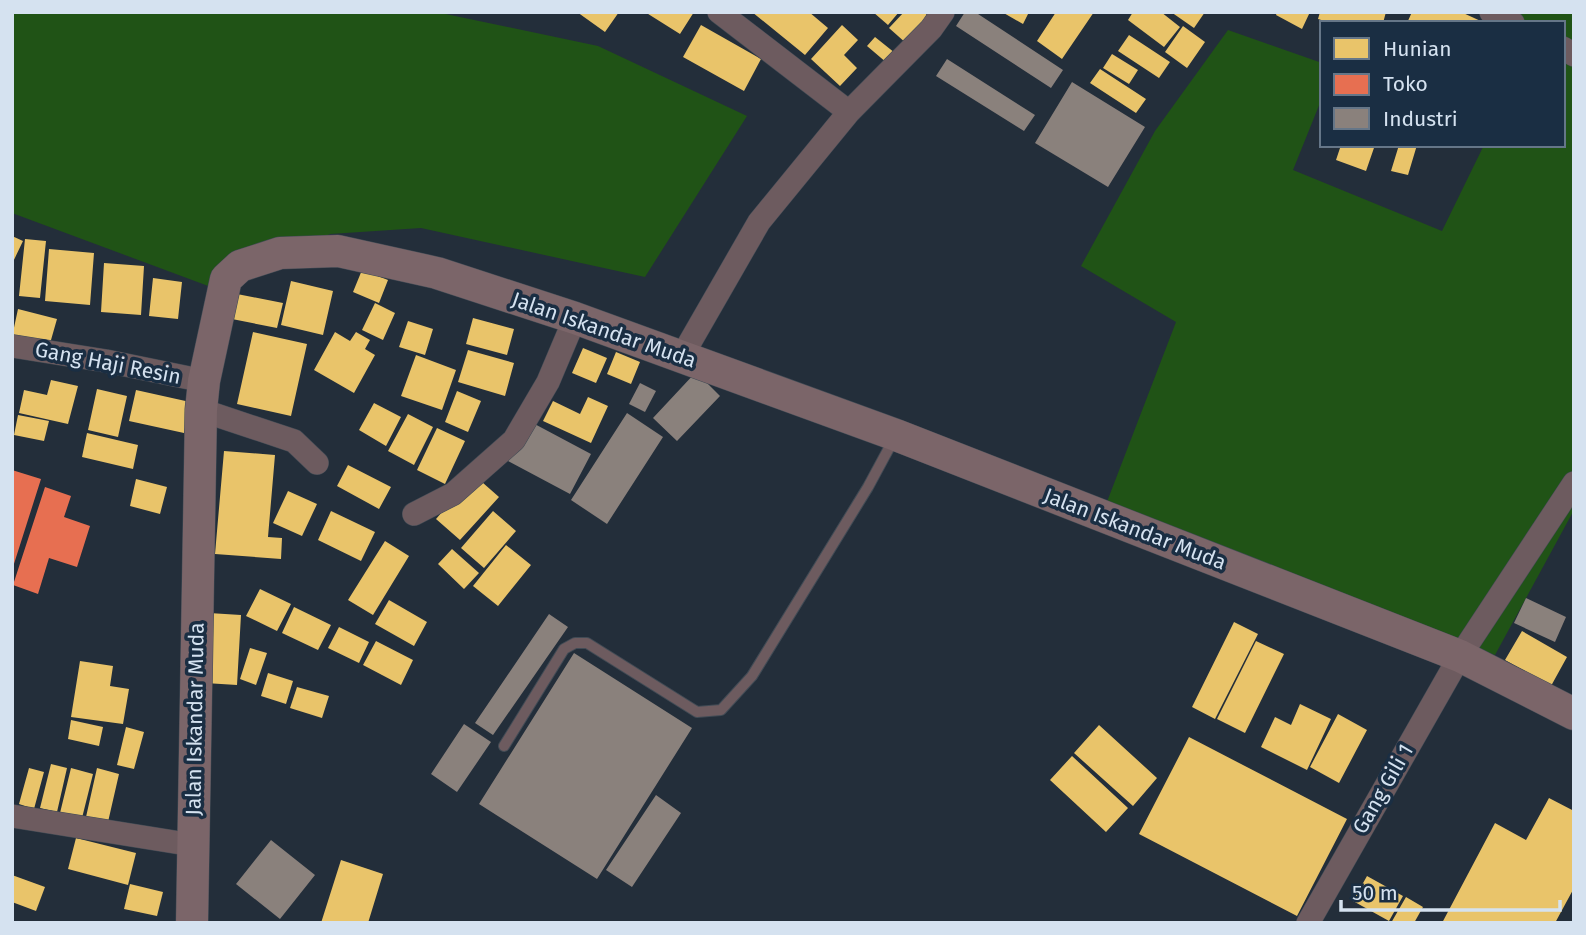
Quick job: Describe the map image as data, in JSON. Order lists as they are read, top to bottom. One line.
{"streets":{"street":["Jalan Iskandar Muda","Gang Haji Resin","Gang Gili 1"]},"crossings":[["Jalan Iskandar Muda","Gang Haji Resin"],["Jalan Iskandar Muda","Gang Gili 1"]],"legend":["Hunian","Toko","Industri"],"scale_bar":"50 m"}
